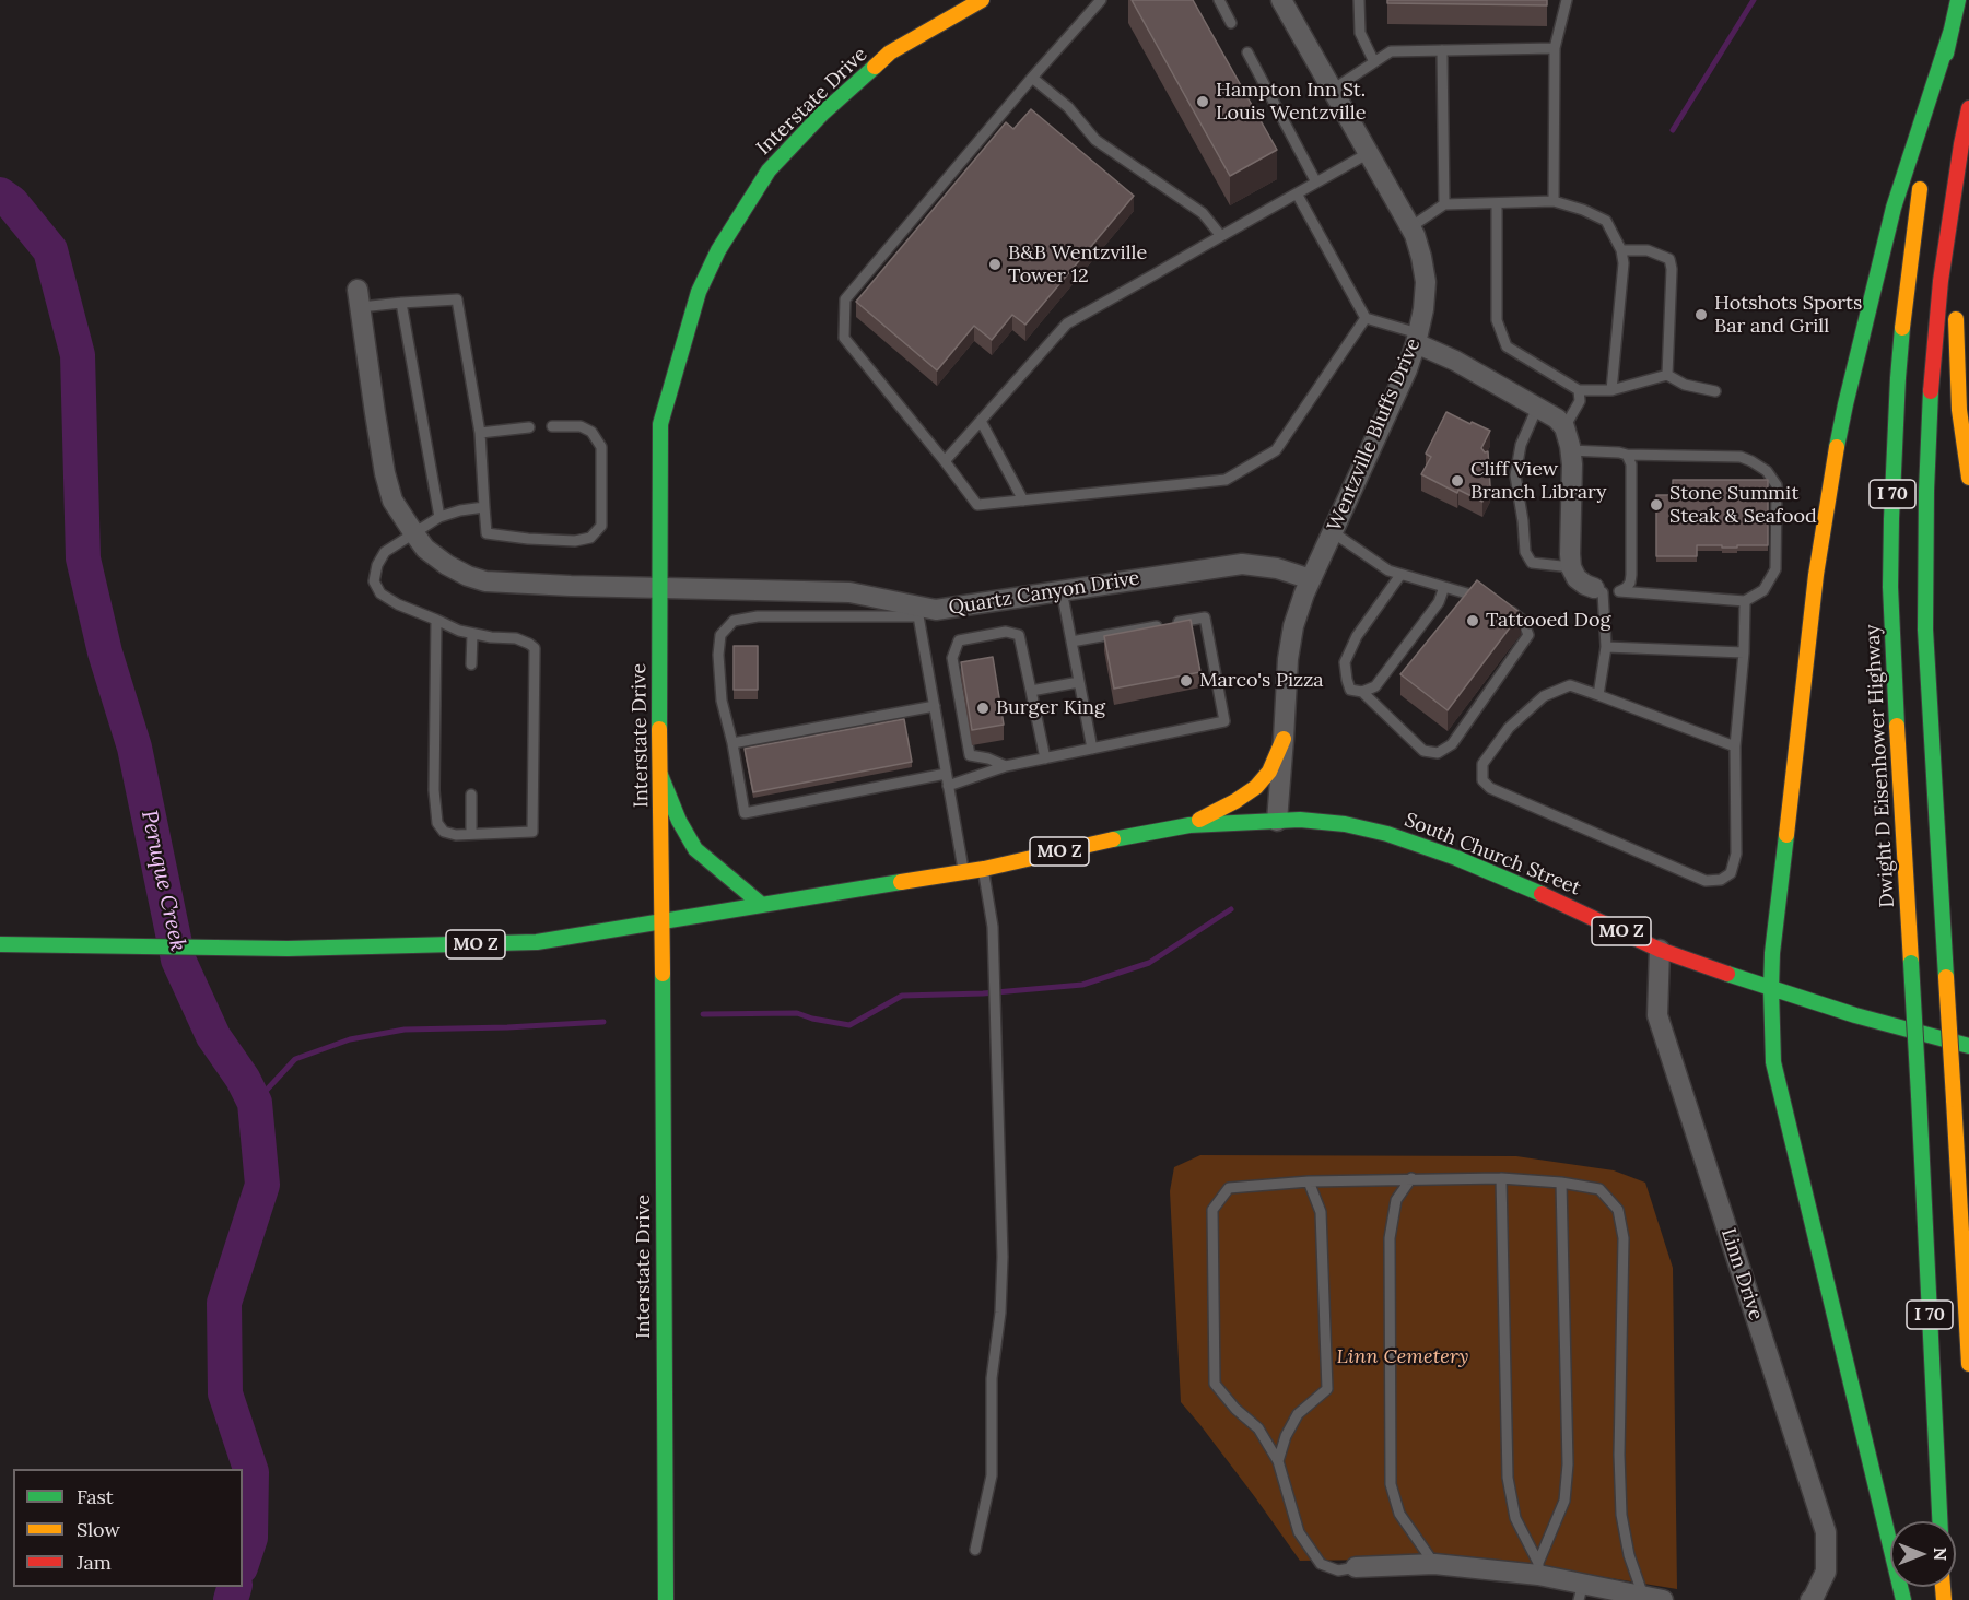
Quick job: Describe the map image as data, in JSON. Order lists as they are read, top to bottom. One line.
{"streets":{"main road":["Interstate Drive","I 70","Dwight D Eisenhower Highway","MO Z","South Church Street"],"street":["Wentzville Bluffs Drive","Quartz Canyon Drive","Linn Drive"]},"crossings":[["Interstate Drive","Quartz Canyon Drive"],["Interstate Drive","MO Z"],["Wentzville Bluffs Drive","Quartz Canyon Drive"],["Wentzville Bluffs Drive","South Church Street"],["MO Z","South Church Street"],["South Church Street","Linn Drive"]],"water":["Peruque Creek"],"parks":["Linn Cemetery"],"places":["Hampton Inn St. Louis Wentzville","B&B Wentzville Tower 12","Hotshots Sports Bar and Grill","Cliff View Branch Library","Stone Summit Steak & Seafood","Tattooed Dog","Marco's Pizza","Burger King"],"legend":["Fast","Slow","Jam"],"north":"right"}
